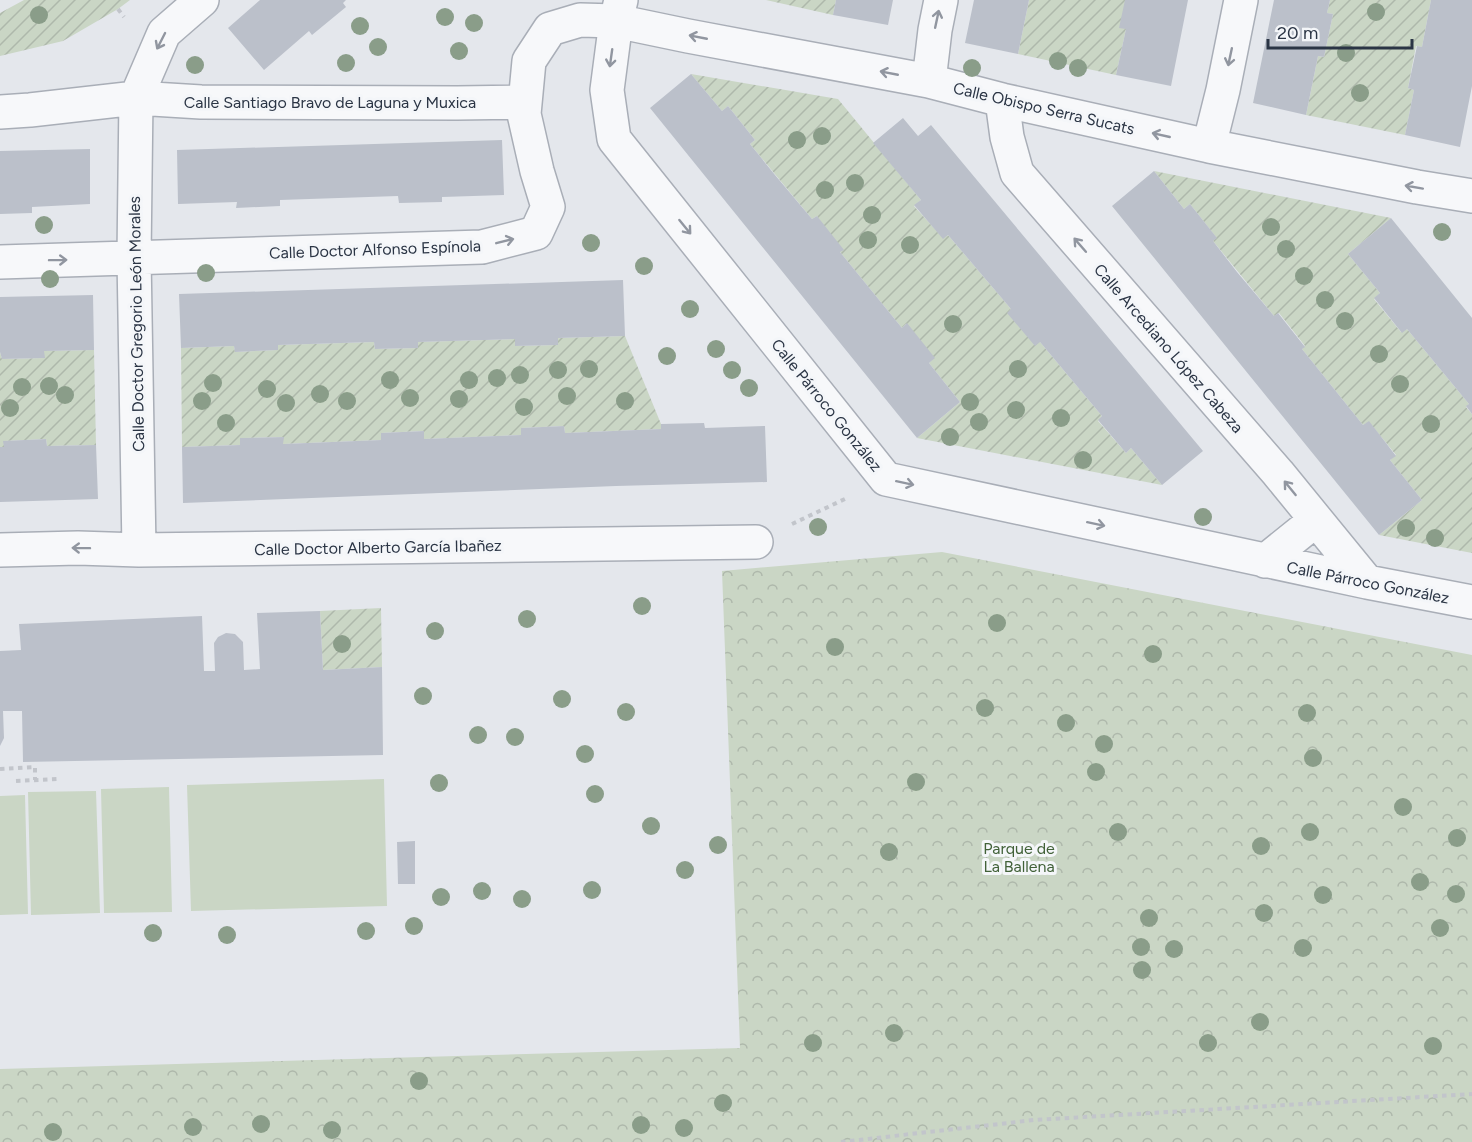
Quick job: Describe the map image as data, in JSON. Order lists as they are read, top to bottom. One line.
{"streets":{"street":["Calle Santiago Bravo de Laguna y Muxica","Calle Obispo Serra Sucats","Calle Doctor Alfonso Espínola","Calle Doctor Gregorio León Morales","Calle Arcediano López Cabeza","Calle Párroco González","Calle Doctor Alberto García Ibañez"]},"crossings":[["Calle Santiago Bravo de Laguna y Muxica","Calle Doctor Alfonso Espínola"],["Calle Santiago Bravo de Laguna y Muxica","Calle Doctor Gregorio León Morales"],["Calle Obispo Serra Sucats","Calle Doctor Alfonso Espínola"],["Calle Obispo Serra Sucats","Calle Arcediano López Cabeza"],["Calle Obispo Serra Sucats","Calle Párroco González"],["Calle Doctor Alfonso Espínola","Calle Doctor Gregorio León Morales"],["Calle Doctor Alfonso Espínola","Calle Párroco González"],["Calle Doctor Gregorio León Morales","Calle Doctor Alberto García Ibañez"],["Calle Arcediano López Cabeza","Calle Párroco González"]],"one_way":["Calle Obispo Serra Sucats","Calle Doctor Alfonso Espínola","Calle Arcediano López Cabeza","Calle Párroco González"],"parks":["Parque de La Ballena"],"scale_bar":"20 m"}
